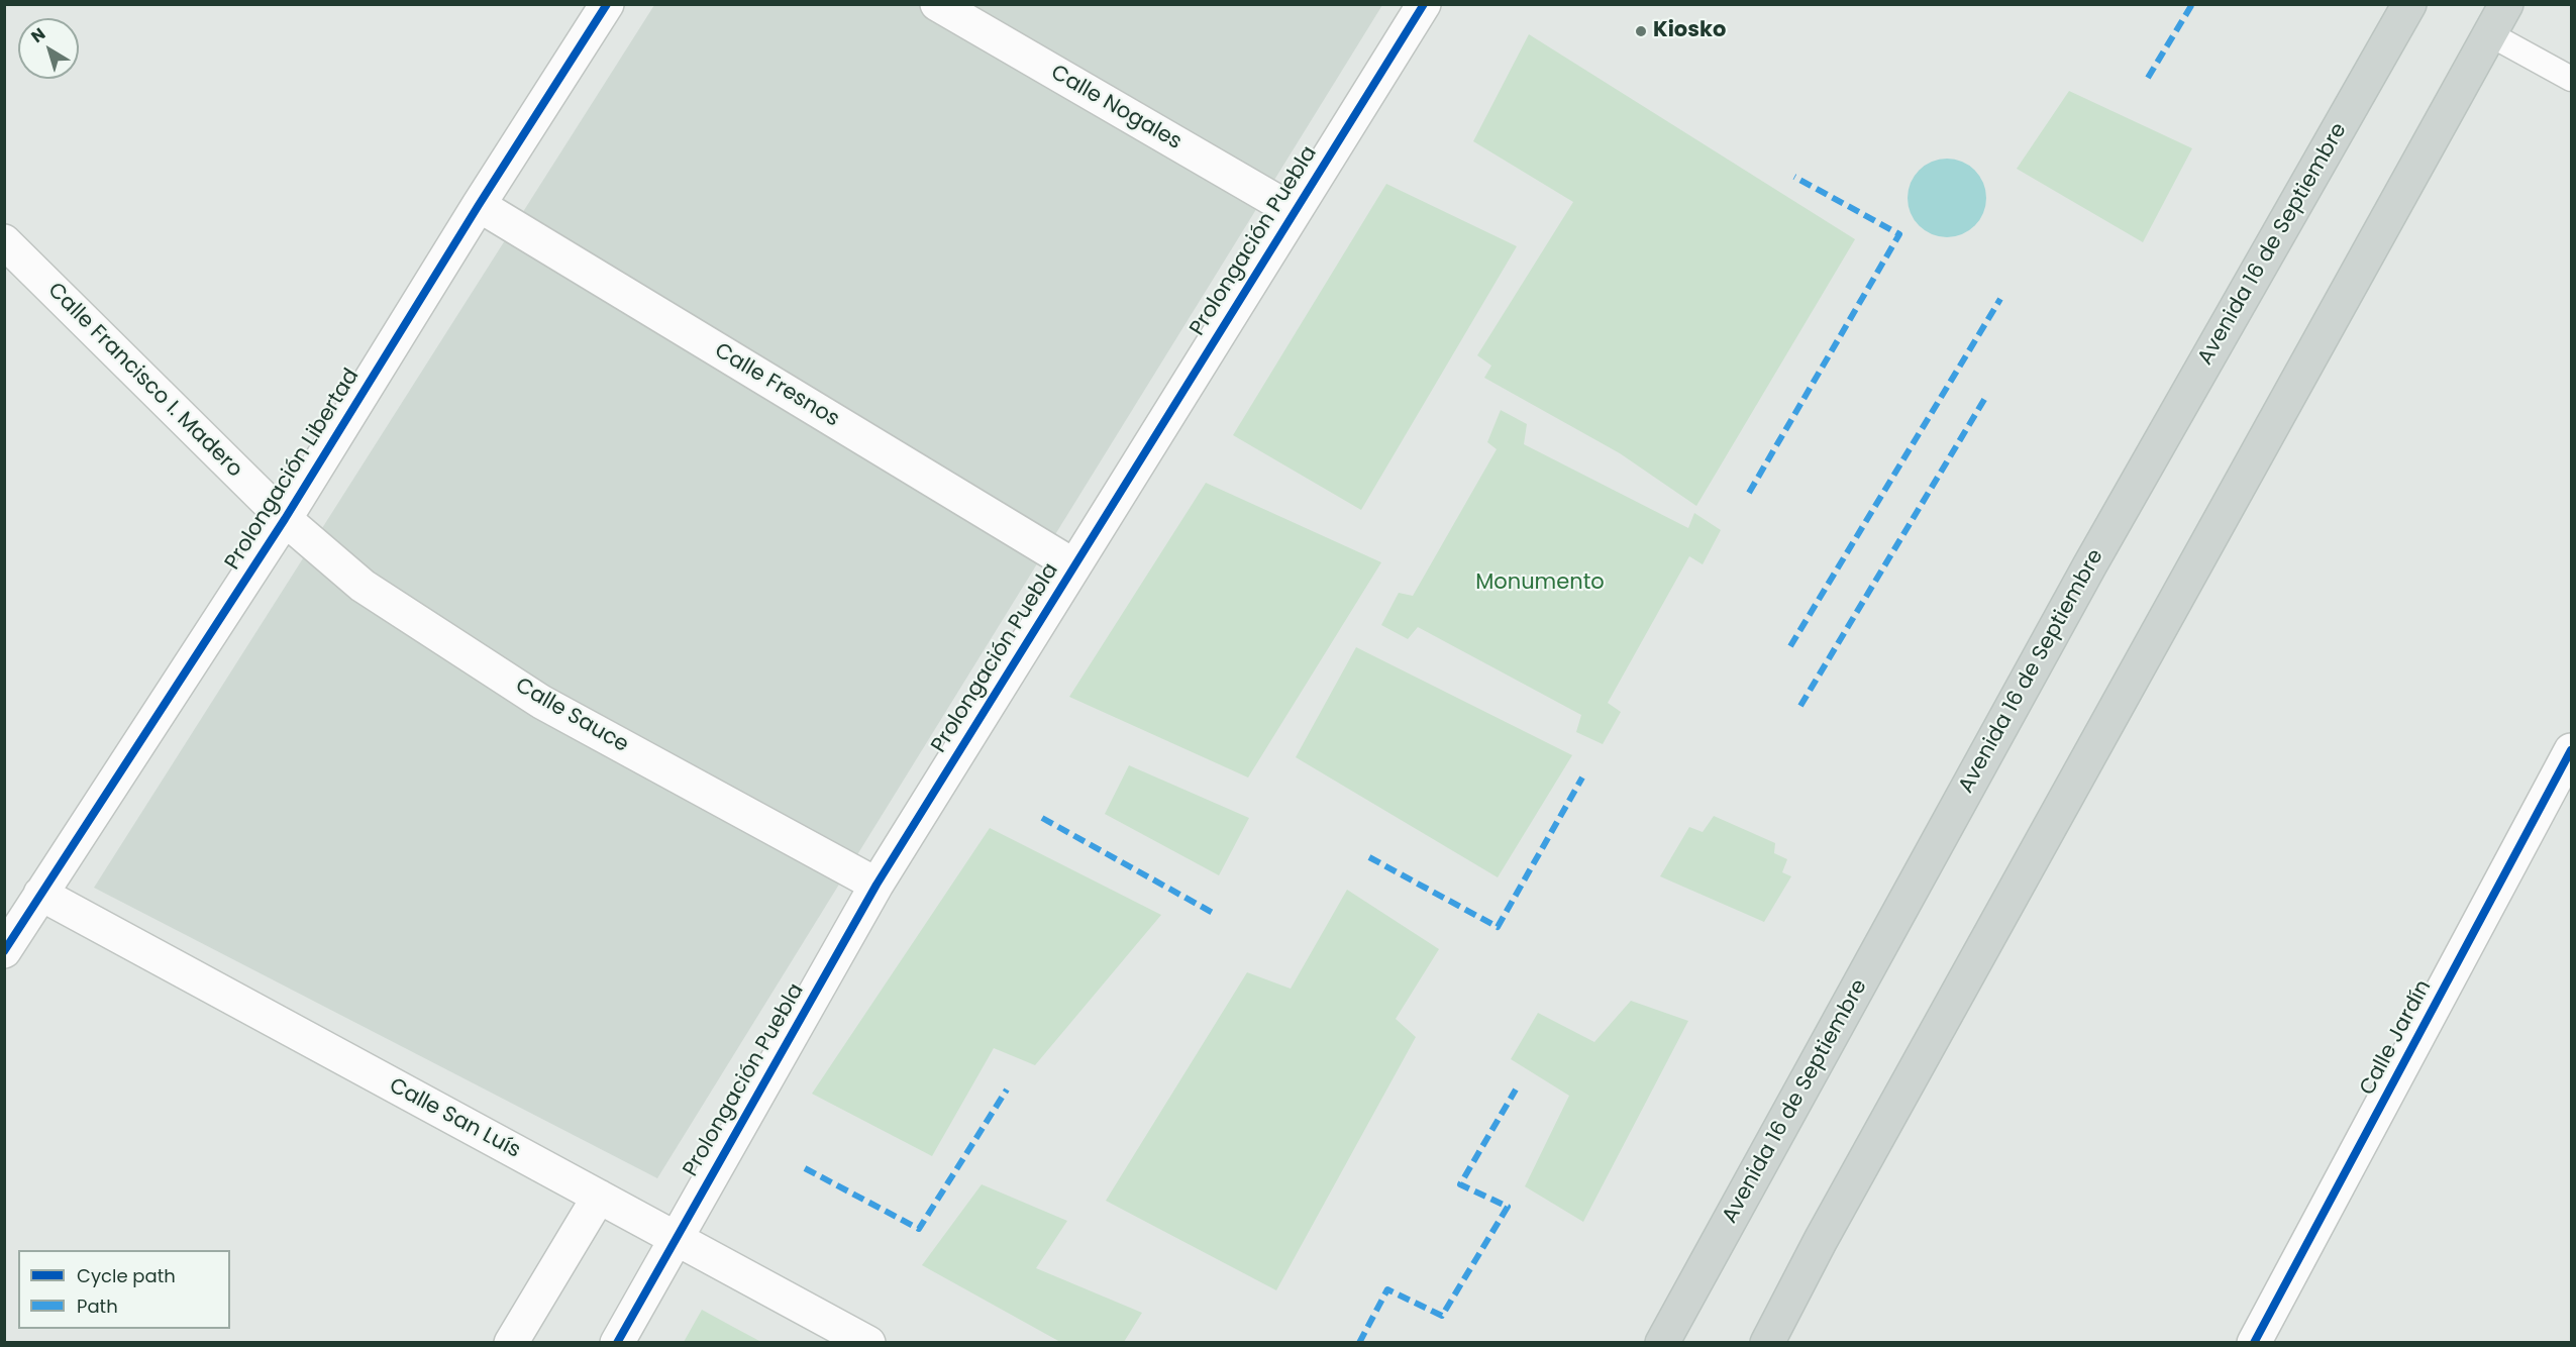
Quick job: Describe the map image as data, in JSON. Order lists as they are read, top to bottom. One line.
{"streets":{"main road":["Avenida 16 de Septiembre"],"street":["Calle Nogales","Prolongación Puebla","Calle Francisco I. Madero","Calle Fresnos","Prolongación Libertad","Calle Sauce","Calle Jardín","Calle San Luís"]},"crossings":[["Calle Nogales","Prolongación Puebla"],["Prolongación Puebla","Calle Fresnos"],["Prolongación Puebla","Calle Sauce"],["Prolongación Puebla","Calle San Luís"],["Calle Francisco I. Madero","Prolongación Libertad"],["Calle Francisco I. Madero","Calle Sauce"],["Calle Fresnos","Prolongación Libertad"],["Prolongación Libertad","Calle Sauce"],["Prolongación Libertad","Calle San Luís"]],"parks":["Monumento"],"places":["Kiosko"],"legend":["Cycle path","Path"],"north":"top left"}
